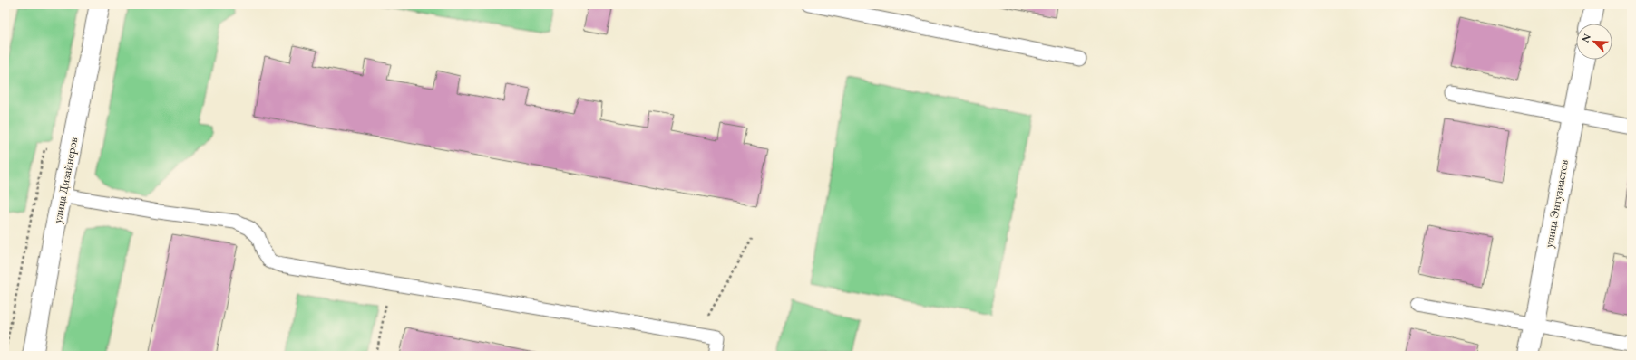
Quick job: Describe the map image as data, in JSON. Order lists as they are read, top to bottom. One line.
{"streets":{"street":["улица Дизайнеров","улица Энтузиастов"]},"north":"top left"}
